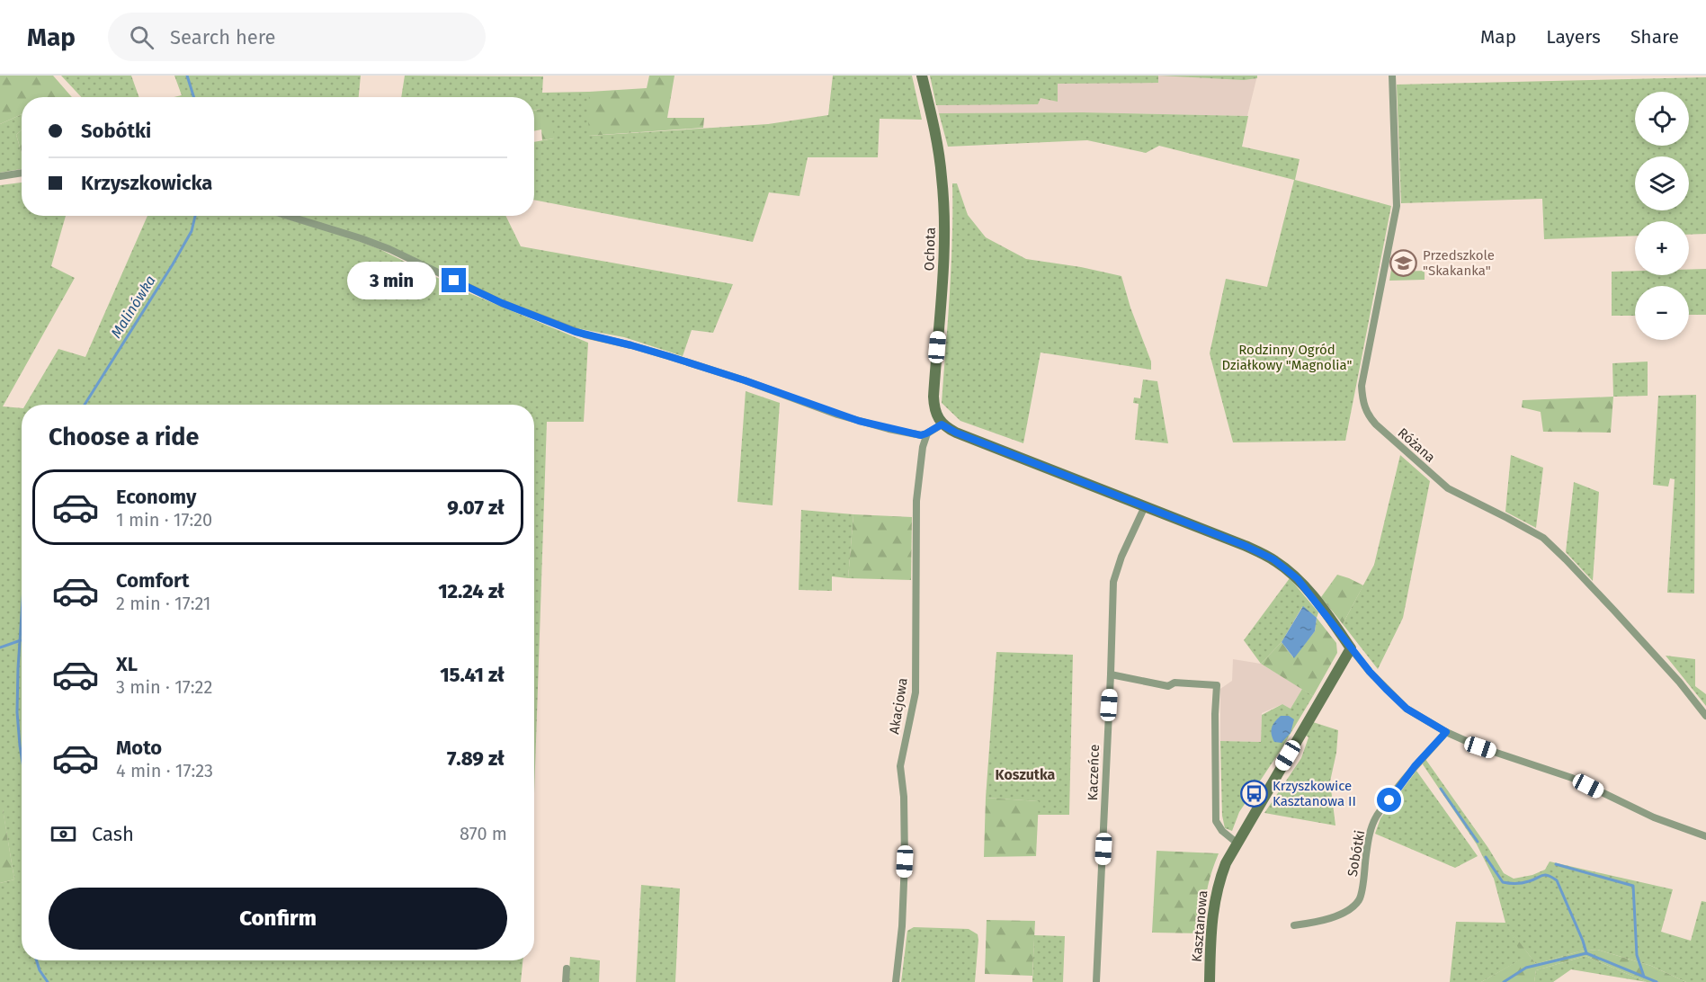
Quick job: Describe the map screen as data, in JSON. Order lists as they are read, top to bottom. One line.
{"streets":{"street":["Ochota","Różana","Akacjowa","Kaczeńce","Sobótki","Kasztanowa"]},"districts":["Koszutka"],"water":["Malinówka"],"parks":["Rodzinny Ogród Działkowy \"Magnolia\""],"places":{"school or university":["Przedszkole \"Skakanka\""],"bus stop":["Krzyszkowice Kasztanowa II"]},"page":{"header":"Map","search":"Search here","nav":["Map","Layers","Share"],"map_buttons":["+","−"],"banner":["Sobótki","Krzyszkowicka"],"bubble":"3 min","heading":"Choose a ride","list":[{"name":"Economy","note":"1 min · 17:20","value":"9.07 zł"},{"name":"Comfort","note":"2 min · 17:21","value":"12.24 zł"},{"name":"XL","note":"3 min · 17:22","value":"15.41 zł"},{"name":"Moto","note":"4 min · 17:23","value":"7.89 zł"}],"pay":["Cash","870 m"],"buttons":"Confirm"}}
